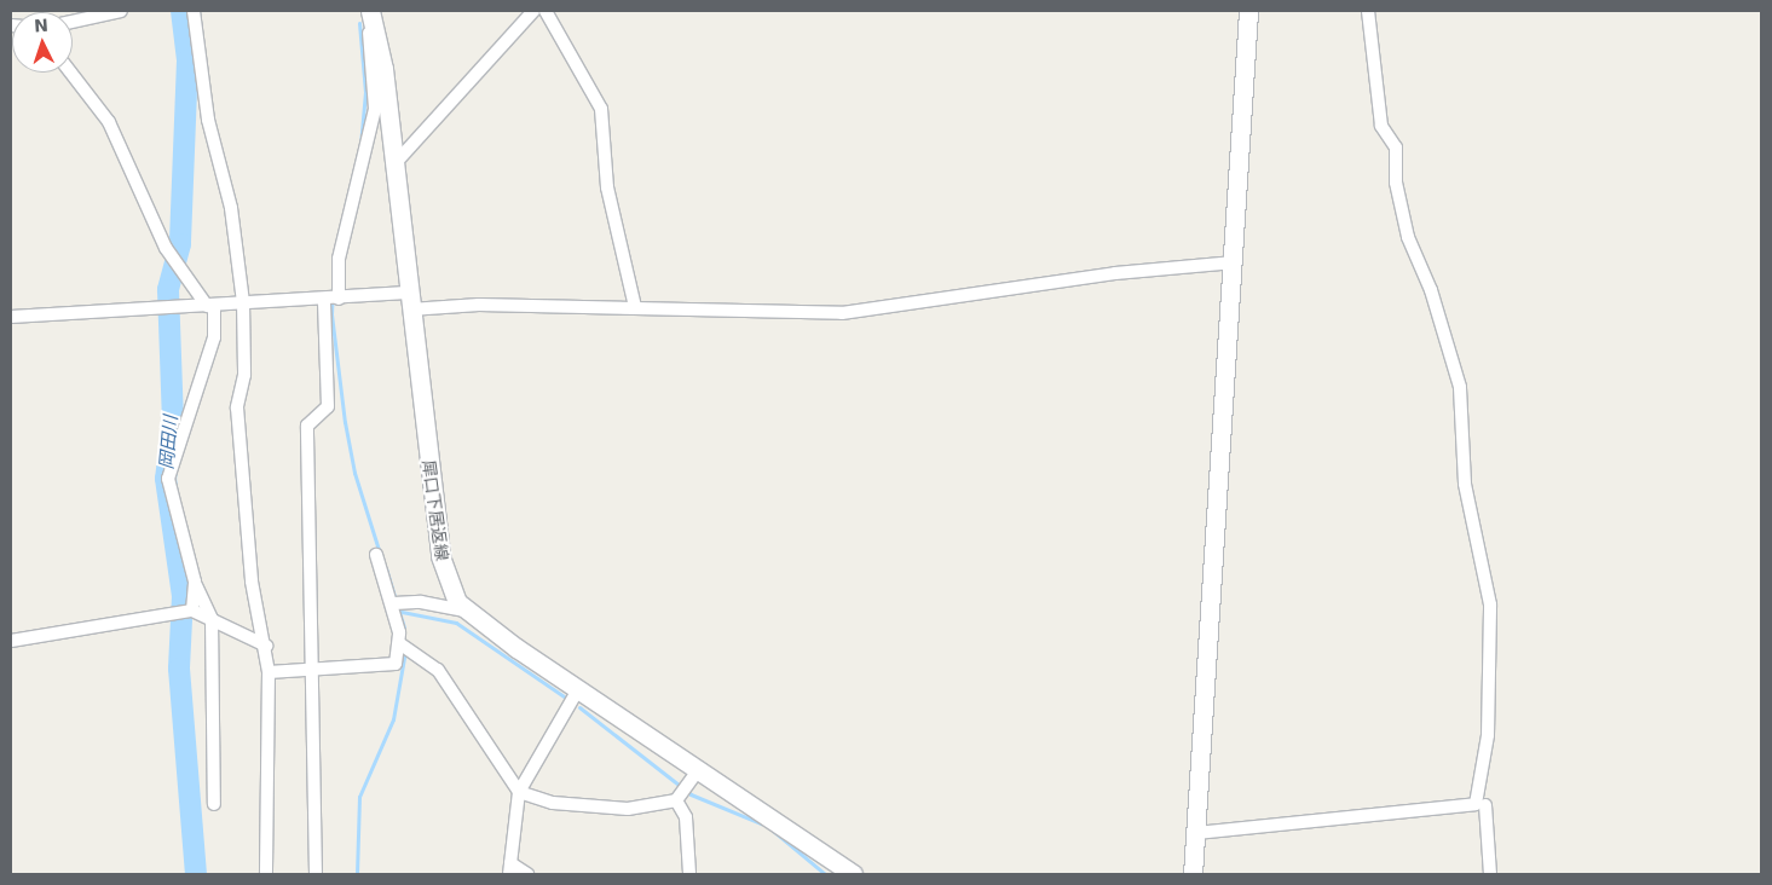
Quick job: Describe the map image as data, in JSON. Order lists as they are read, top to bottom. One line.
{"streets":{"main road":["犀口下居返線"]},"water":["岡田川"],"north":"top"}
